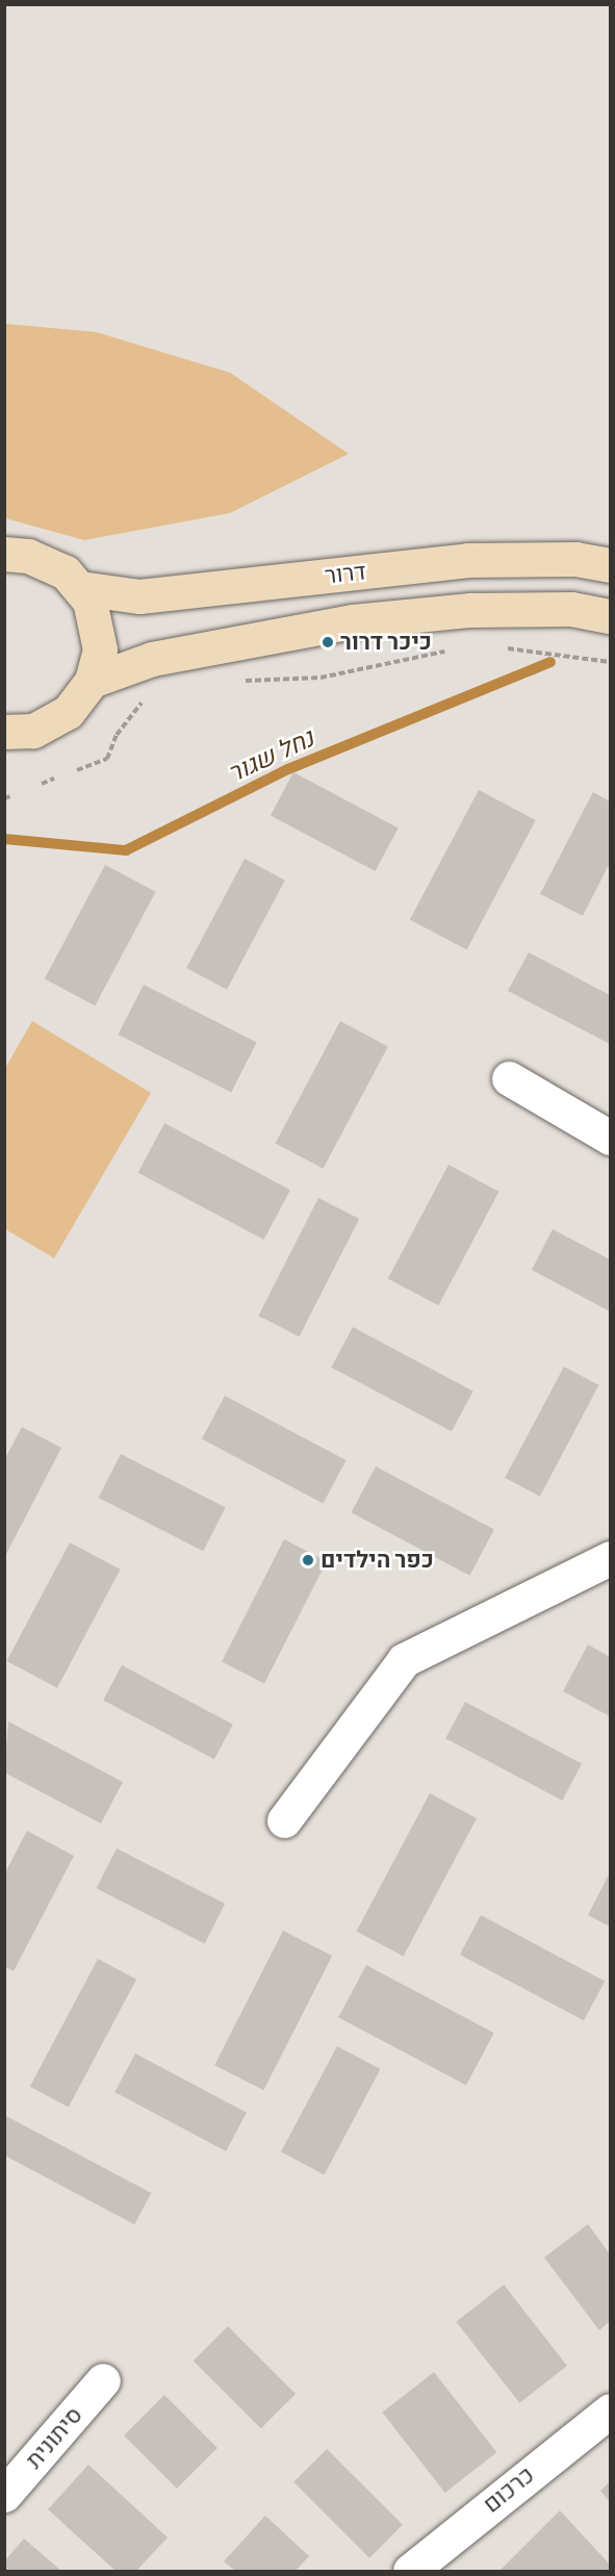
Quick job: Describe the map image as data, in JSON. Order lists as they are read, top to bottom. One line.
{"streets":{"street":["דרור","סיתונית","כרכום"]},"water":["נחל שגור"],"places":["כיכר דרור","כפר הילדים"]}
